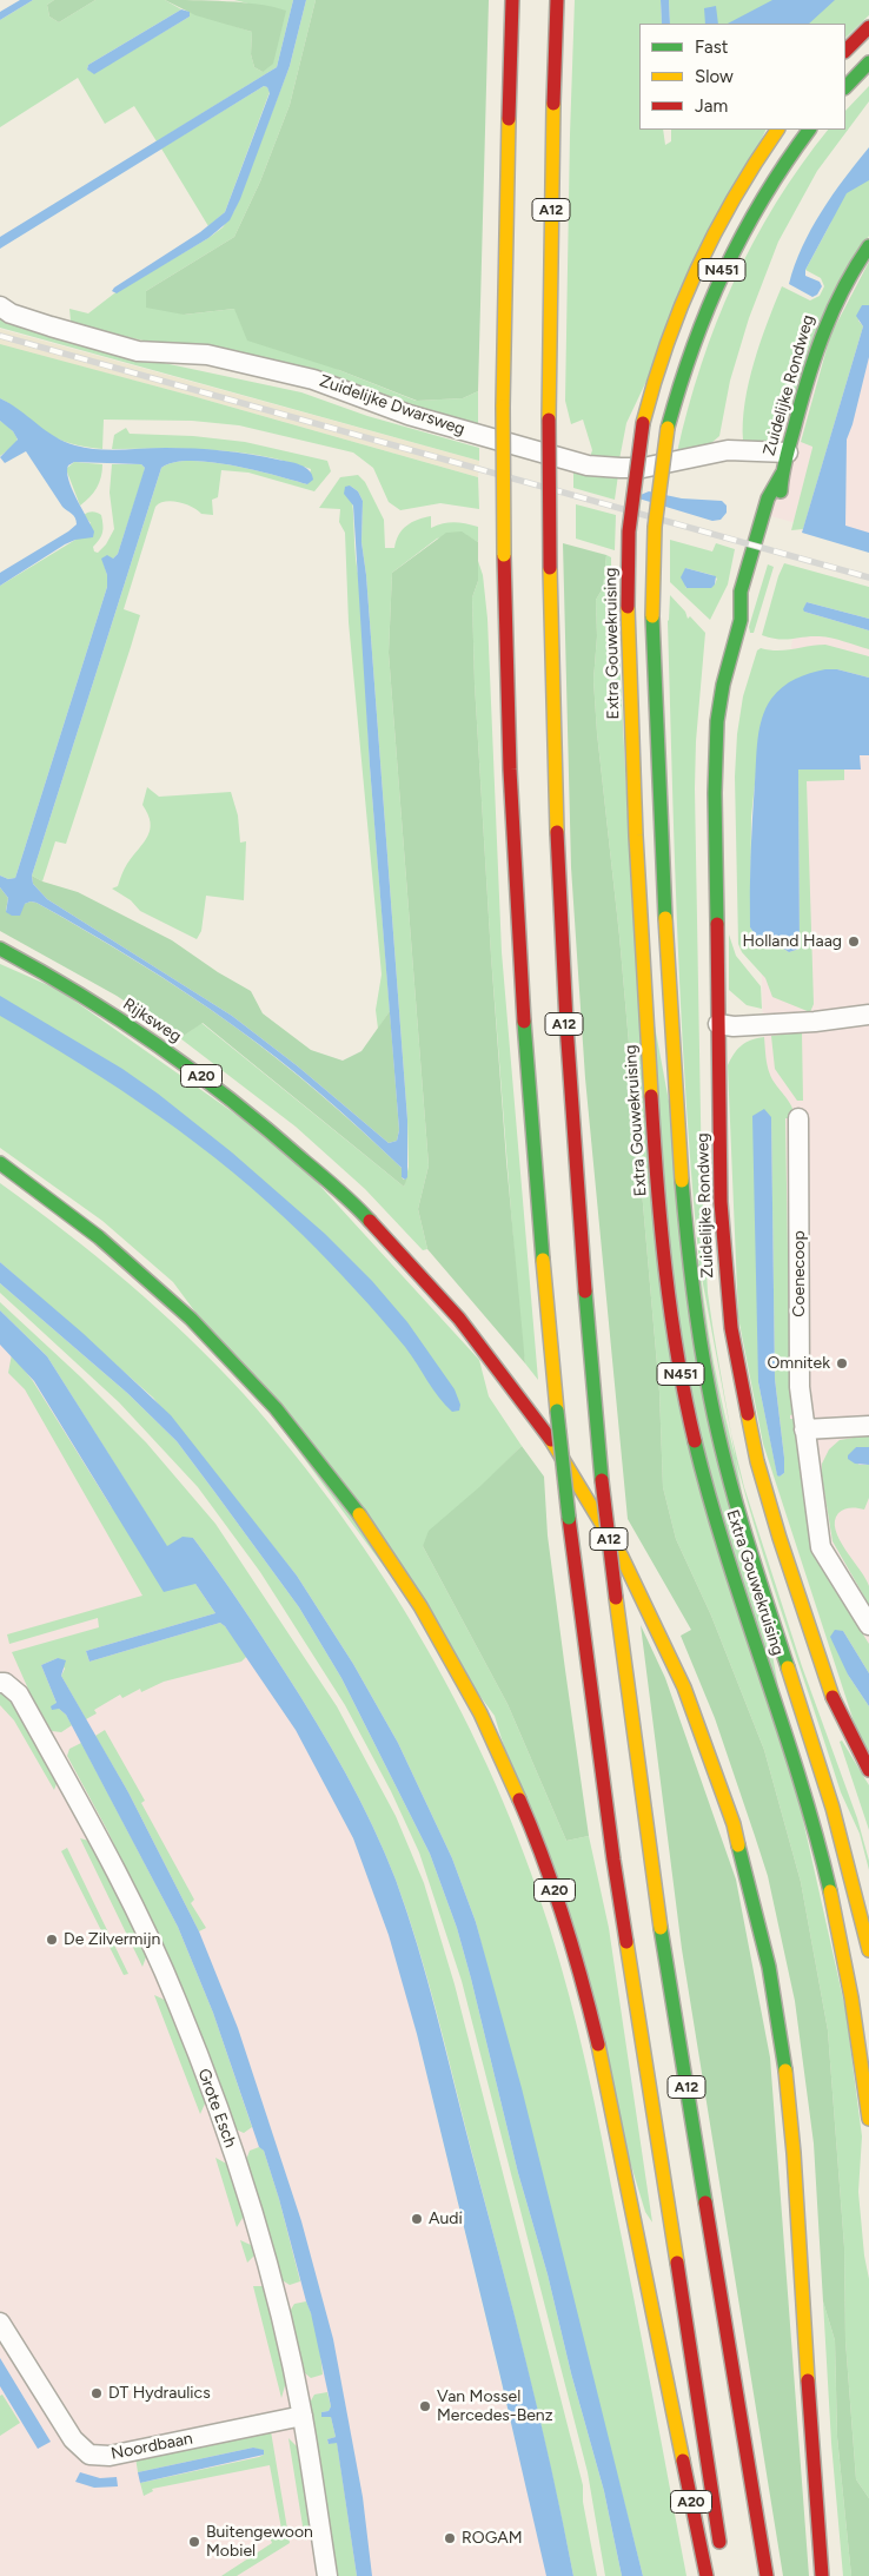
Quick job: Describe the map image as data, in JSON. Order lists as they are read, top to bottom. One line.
{"streets":{"main road":["A12","N451","Zuidelijke Rondweg","Extra Gouwekruising","Rijksweg","A20"],"street":["Zuidelijke Dwarsweg","Coenecoop","Grote Esch","Noordbaan"]},"crossings":[["Zuidelijke Rondweg","Zuidelijke Dwarsweg"],["Grote Esch","Noordbaan"]],"places":["Holland Haag","Omnitek","De Zilvermijn","Audi","DT Hydraulics","Van Mossel Mercedes-Benz","ROGAM","Buitengewoon Mobiel"],"legend":["Fast","Slow","Jam"]}
